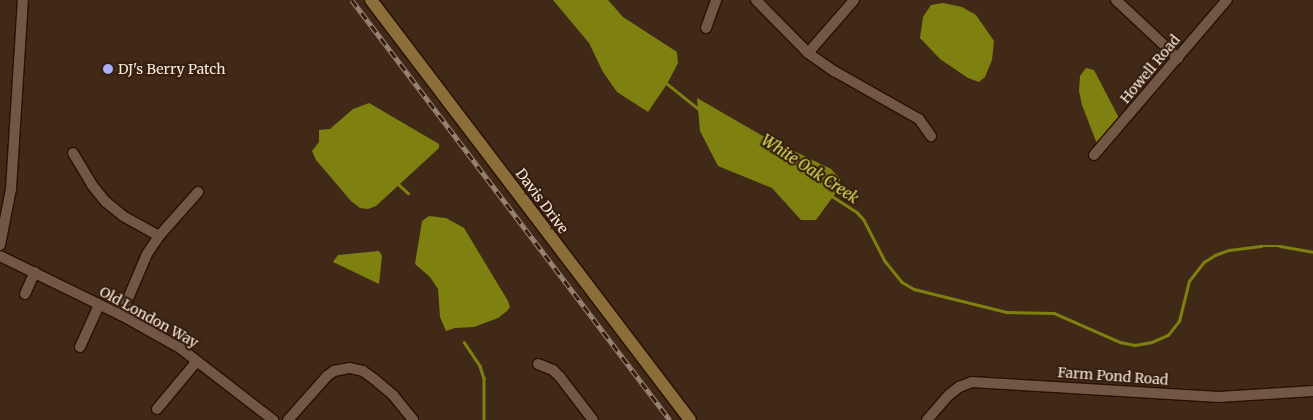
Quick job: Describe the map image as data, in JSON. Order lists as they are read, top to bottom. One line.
{"streets":{"main road":["Davis Drive"],"street":["Howell Road","Old London Way","Farm Pond Road"]},"water":["White Oak Creek"],"places":["DJ's Berry Patch"]}
